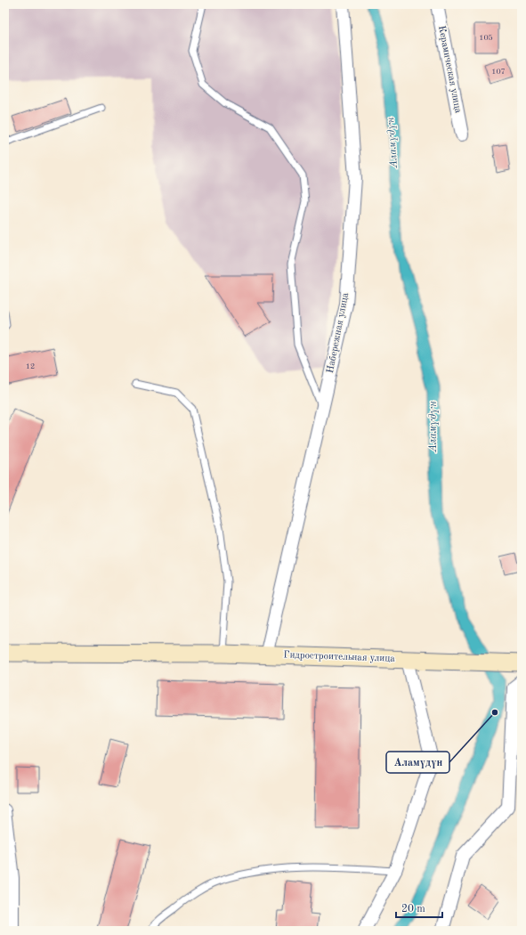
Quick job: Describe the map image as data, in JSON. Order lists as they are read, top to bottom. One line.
{"streets":{"street":["Керамическая улица","Набережная улица","Гидростроительная улица"]},"crossings":[["Набережная улица","Гидростроительная улица"]],"water":["Аламүдүн"],"places":["Аламүдүн"],"house_numbers":["105","107","12"],"scale_bar":"20 m"}
